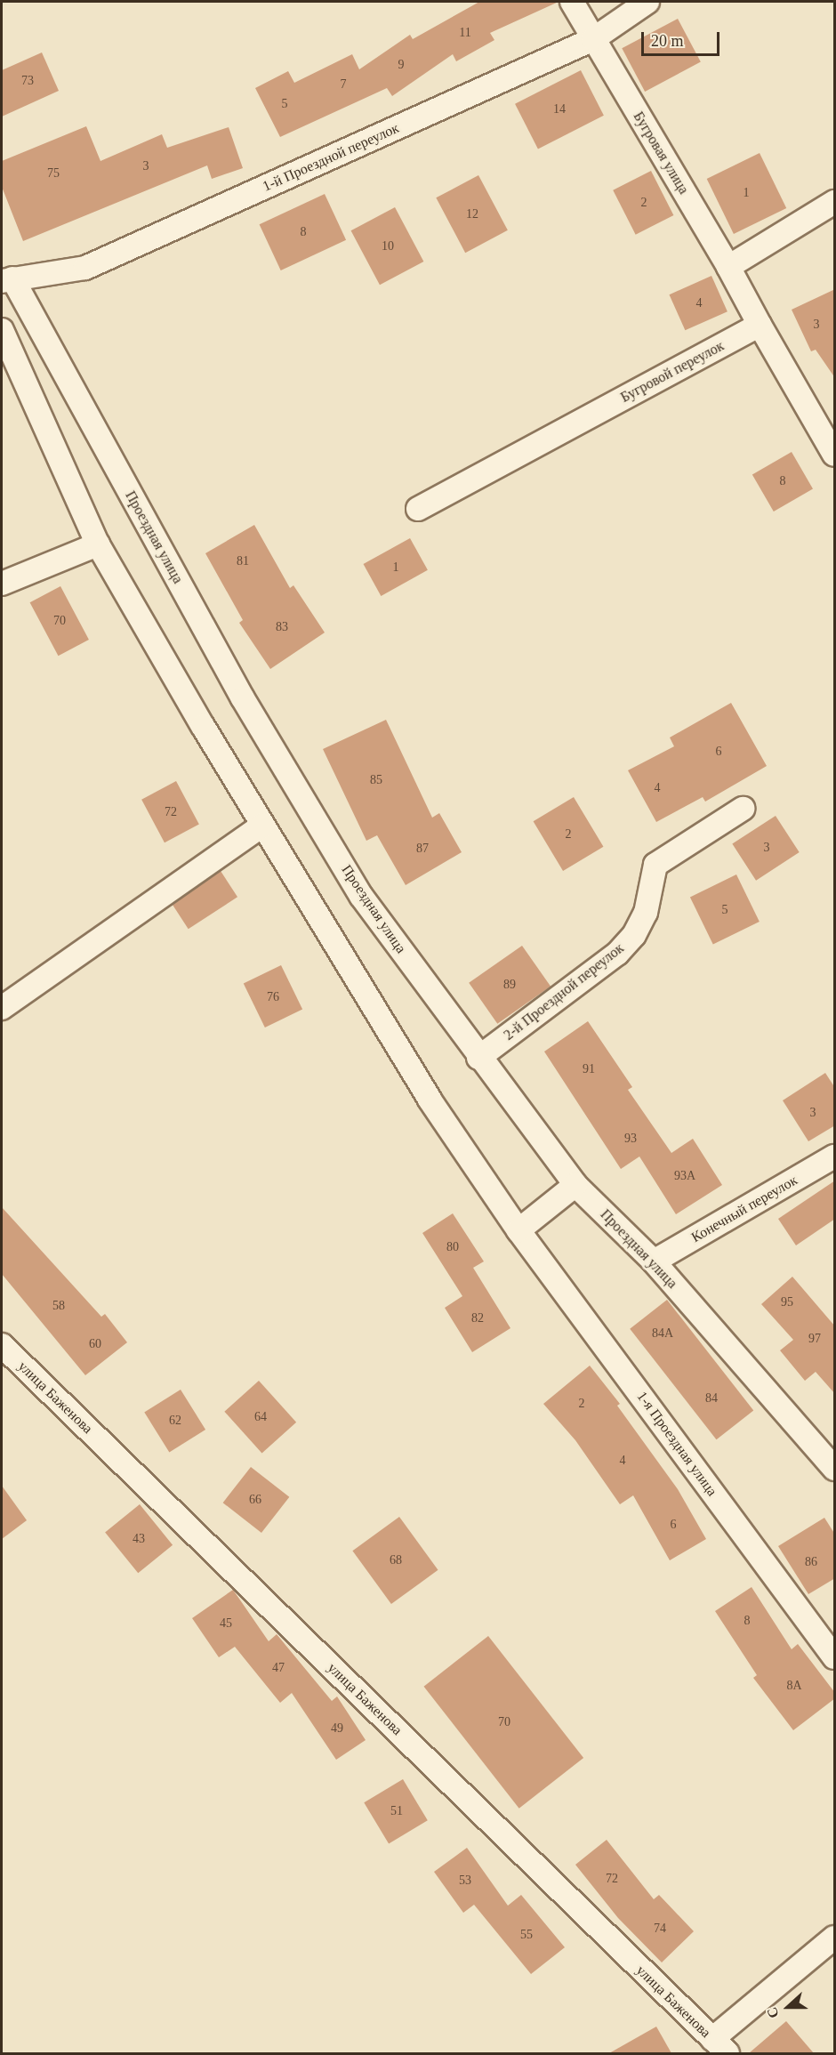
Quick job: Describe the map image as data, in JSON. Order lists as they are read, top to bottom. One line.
{"streets":{"street":["Бугровая улица","1-й Проездной переулок","Бугровой переулок","Проездная улица","2-й Проездной переулок","Конечный переулок","улица Баженова","1-я Проездная улица"]},"crossings":[["Бугровая улица","1-й Проездной переулок"],["1-й Проездной переулок","Проездная улица"],["Проездная улица","2-й Проездной переулок"],["Проездная улица","Конечный переулок"]],"house_numbers":["11","9","73","7","5","14","3","75","1","2","12","8","10","4","3","8","81","1","70","83","6","85","4","72","2","3","87","5","89","76","91","3","93","93А","80","95","58","82","84А","97","60","84","2","64","62","4","66","6","43","68","86","8","45","47","8А","70","49","51","72","53","74","55"],"scale_bar":"20 m","north":"left"}
